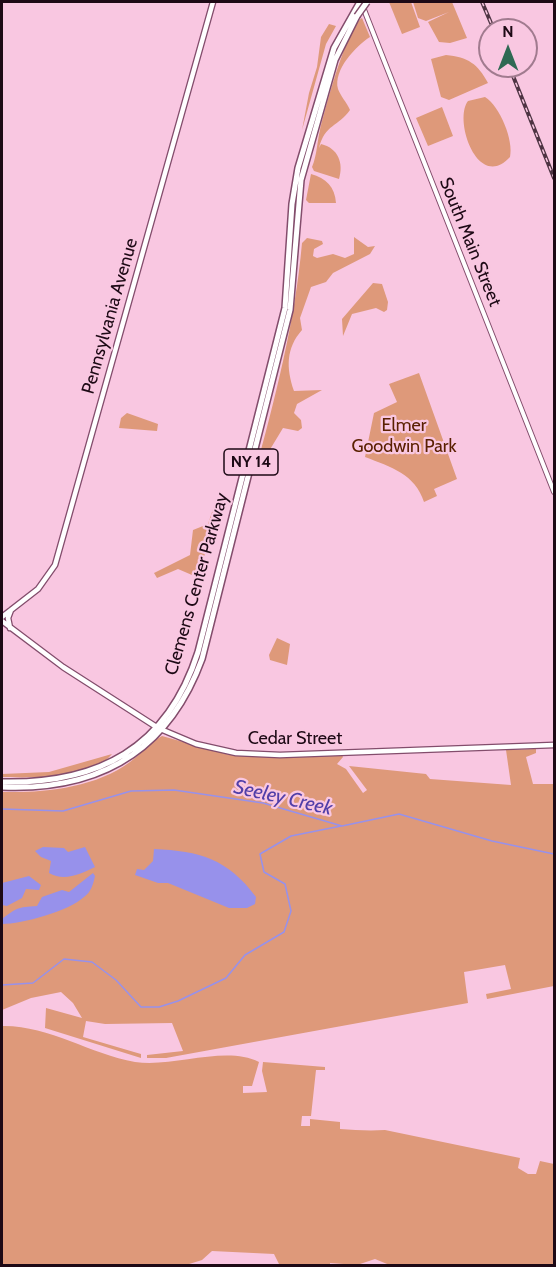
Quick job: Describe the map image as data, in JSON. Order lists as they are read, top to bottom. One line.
{"streets":{"main road":["Pennsylvania Avenue","NY 14","Clemens Center Parkway","Cedar Street"],"street":["South Main Street"]},"crossings":[["South Main Street","Clemens Center Parkway"],["Pennsylvania Avenue","Cedar Street"],["Clemens Center Parkway","Cedar Street"]],"water":["Seeley Creek"],"parks":["Elmer Goodwin Park"],"north":"top"}
